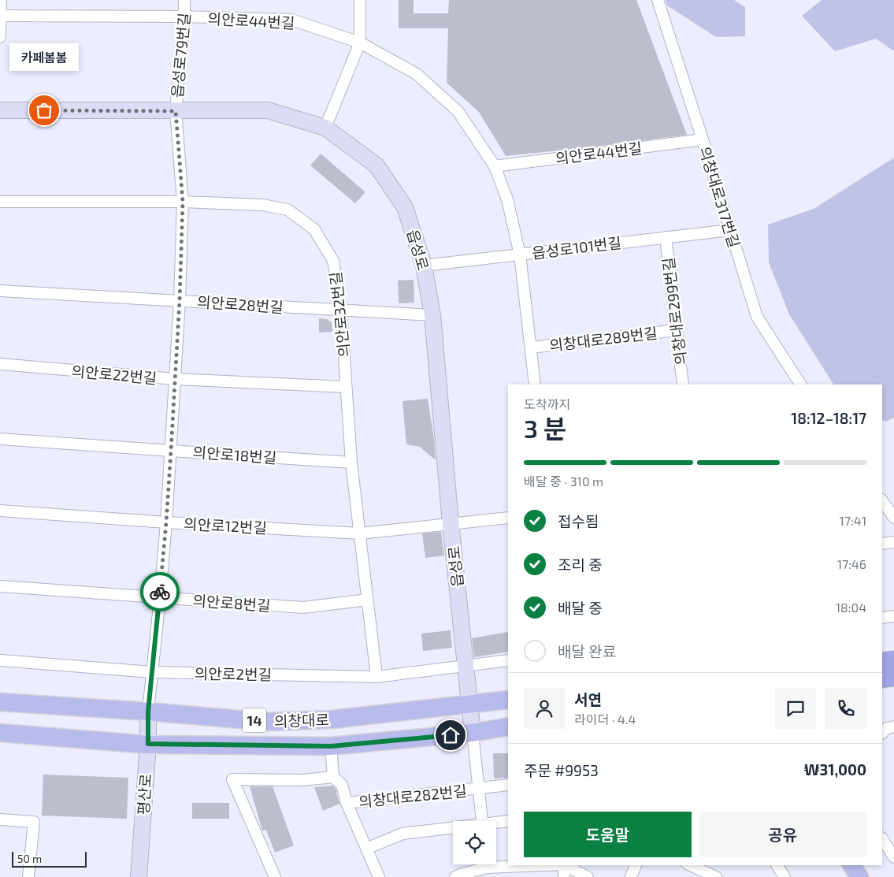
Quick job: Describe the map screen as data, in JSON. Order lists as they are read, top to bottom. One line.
{"streets":{"main road":["읍성로","14","의창대로","평산로"],"street":["의안로44번길","읍성로79번길","의창대로317번길","읍성로101번길","의안로28번길","의창대로299번길","의안로32번길","의창대로289번길","의안로22번길","의안로18번길","의안로12번길","의안로8번길","의안로2번길","의창대로282번길"]},"crossings":[["의안로44번길","읍성로79번길"],["의안로44번길","의창대로317번길"],["의안로44번길","읍성로101번길"],["의안로44번길","의창대로289번길"],["읍성로79번길","읍성로"],["읍성로79번길","의안로28번길"],["읍성로79번길","의안로32번길"],["읍성로79번길","의안로22번길"],["읍성로79번길","의안로18번길"],["읍성로79번길","의안로12번길"],["읍성로79번길","의안로8번길"],["읍성로79번길","의안로2번길"],["읍성로79번길","의창대로"],["읍성로79번길","평산로"],["의창대로317번길","읍성로101번길"],["읍성로101번길","읍성로"],["읍성로101번길","의창대로299번길"],["읍성로101번길","의창대로289번길"],["읍성로","의안로28번길"],["읍성로","의안로12번길"],["읍성로","의안로2번길"],["읍성로","의창대로"],["읍성로","의창대로282번길"],["의안로28번길","의안로32번길"],["의창대로299번길","의창대로289번길"],["의안로32번길","의안로22번길"],["의안로32번길","의안로18번길"],["의안로32번길","의안로12번길"],["의안로32번길","의안로8번길"],["의안로32번길","의안로2번길"],["의창대로","평산로"],["의창대로","의창대로282번길"]],"places":["카페봄봄"],"scale_bar":"50 m","page":{"bubble":"카페봄봄","heading":["3 분","도착까지","18:12–18:17"],"panel":["서연","라이더 · 4.4","주문 #9953","₩31,000"],"bar":"배달 중 · 310 m","list":[["접수됨","17:41"],["조리 중","17:46"],["배달 중","18:04"],"배달 완료"],"buttons":["도움말","공유"],"scale":"50 m"}}
